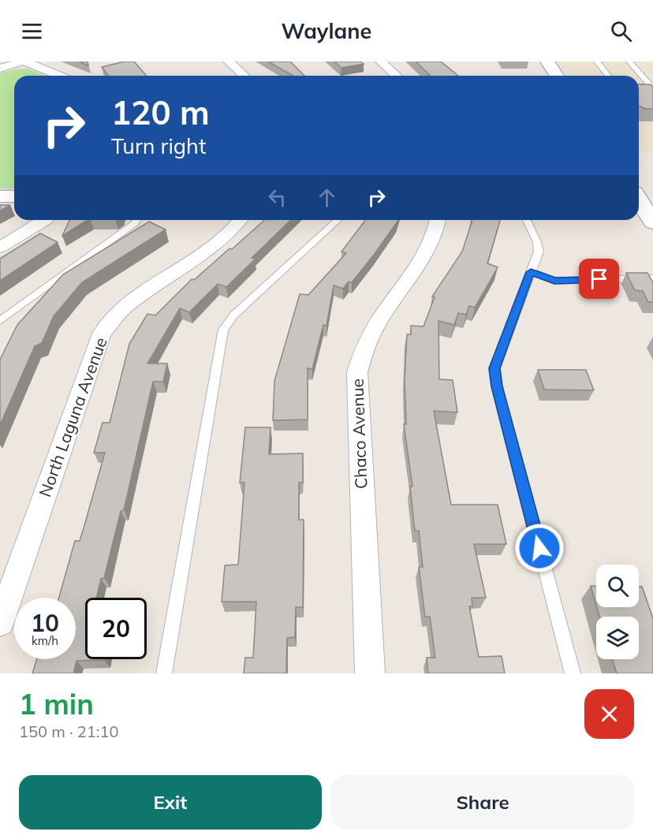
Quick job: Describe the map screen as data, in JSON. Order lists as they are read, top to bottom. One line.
{"streets":{"street":["North Laguna Avenue","Chaco Avenue"]},"page":{"header":"Waylane","turn":["120 m","Turn right"],"speed":"10 km/h","limit":"20","heading":["1 min","150 m · 21:10"],"buttons":["Exit","Share"]}}
